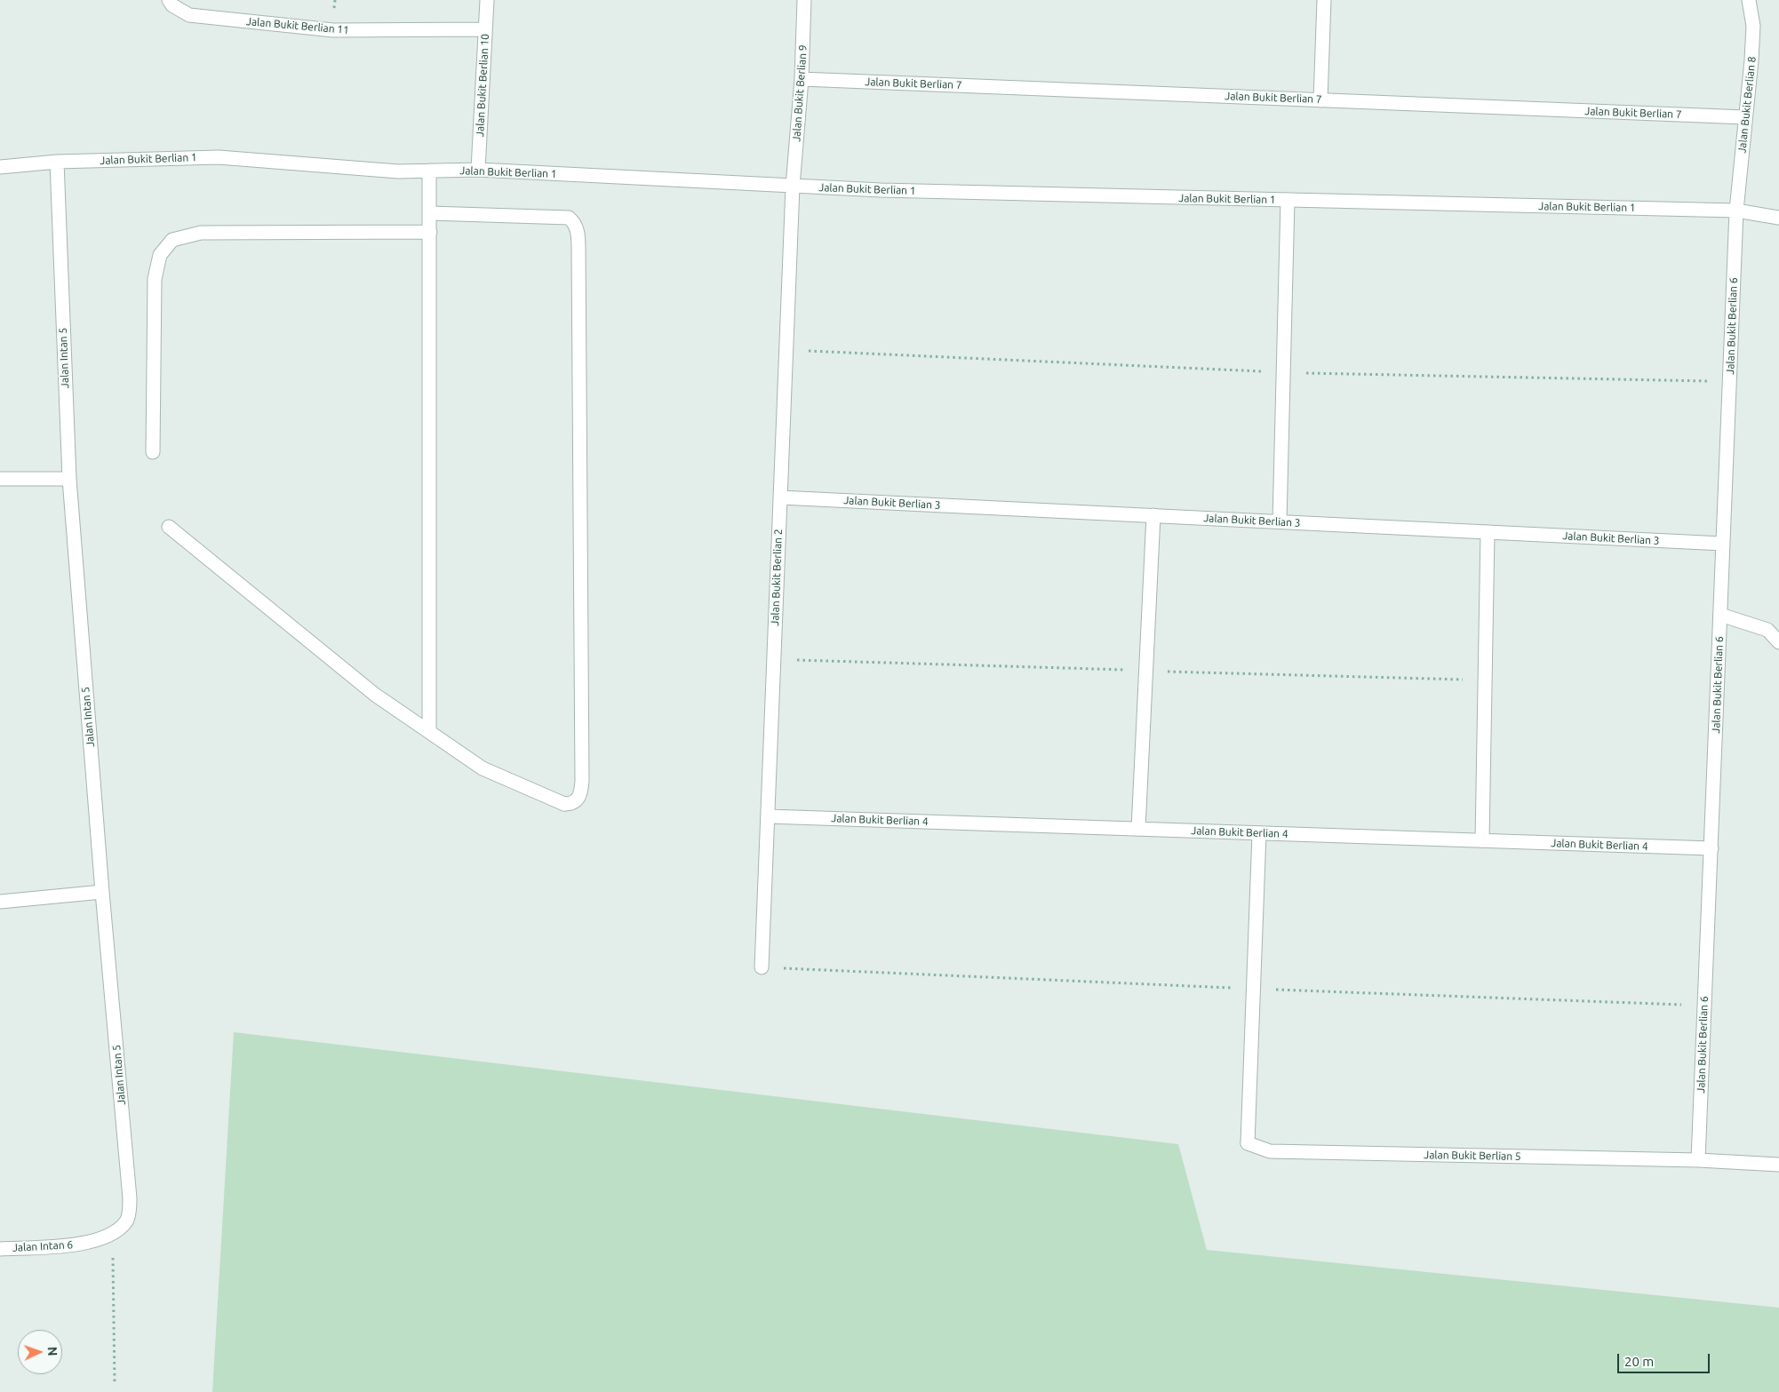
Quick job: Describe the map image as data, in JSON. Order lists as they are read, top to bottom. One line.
{"streets":{"street":["Jalan Bukit Berlian 11","Jalan Bukit Berlian 7","Jalan Bukit Berlian 10","Jalan Bukit Berlian 9","Jalan Bukit Berlian 8","Jalan Bukit Berlian 1","Jalan Bukit Berlian 6","Jalan Intan 5","Jalan Bukit Berlian 3","Jalan Bukit Berlian 2","Jalan Bukit Berlian 4","Jalan Bukit Berlian 5","Jalan Intan 6"]},"crossings":[["Jalan Bukit Berlian 11","Jalan Bukit Berlian 10"],["Jalan Bukit Berlian 7","Jalan Bukit Berlian 9"],["Jalan Bukit Berlian 7","Jalan Bukit Berlian 8"],["Jalan Bukit Berlian 10","Jalan Bukit Berlian 1"],["Jalan Bukit Berlian 9","Jalan Bukit Berlian 1"],["Jalan Bukit Berlian 9","Jalan Bukit Berlian 2"],["Jalan Bukit Berlian 8","Jalan Bukit Berlian 1"],["Jalan Bukit Berlian 8","Jalan Bukit Berlian 6"],["Jalan Bukit Berlian 1","Jalan Bukit Berlian 6"],["Jalan Bukit Berlian 1","Jalan Intan 5"],["Jalan Bukit Berlian 1","Jalan Bukit Berlian 2"],["Jalan Bukit Berlian 6","Jalan Bukit Berlian 3"],["Jalan Bukit Berlian 6","Jalan Bukit Berlian 4"],["Jalan Bukit Berlian 6","Jalan Bukit Berlian 5"],["Jalan Intan 5","Jalan Intan 6"],["Jalan Bukit Berlian 3","Jalan Bukit Berlian 2"],["Jalan Bukit Berlian 2","Jalan Bukit Berlian 4"],["Jalan Bukit Berlian 4","Jalan Bukit Berlian 5"]],"scale_bar":"20 m","north":"right"}
